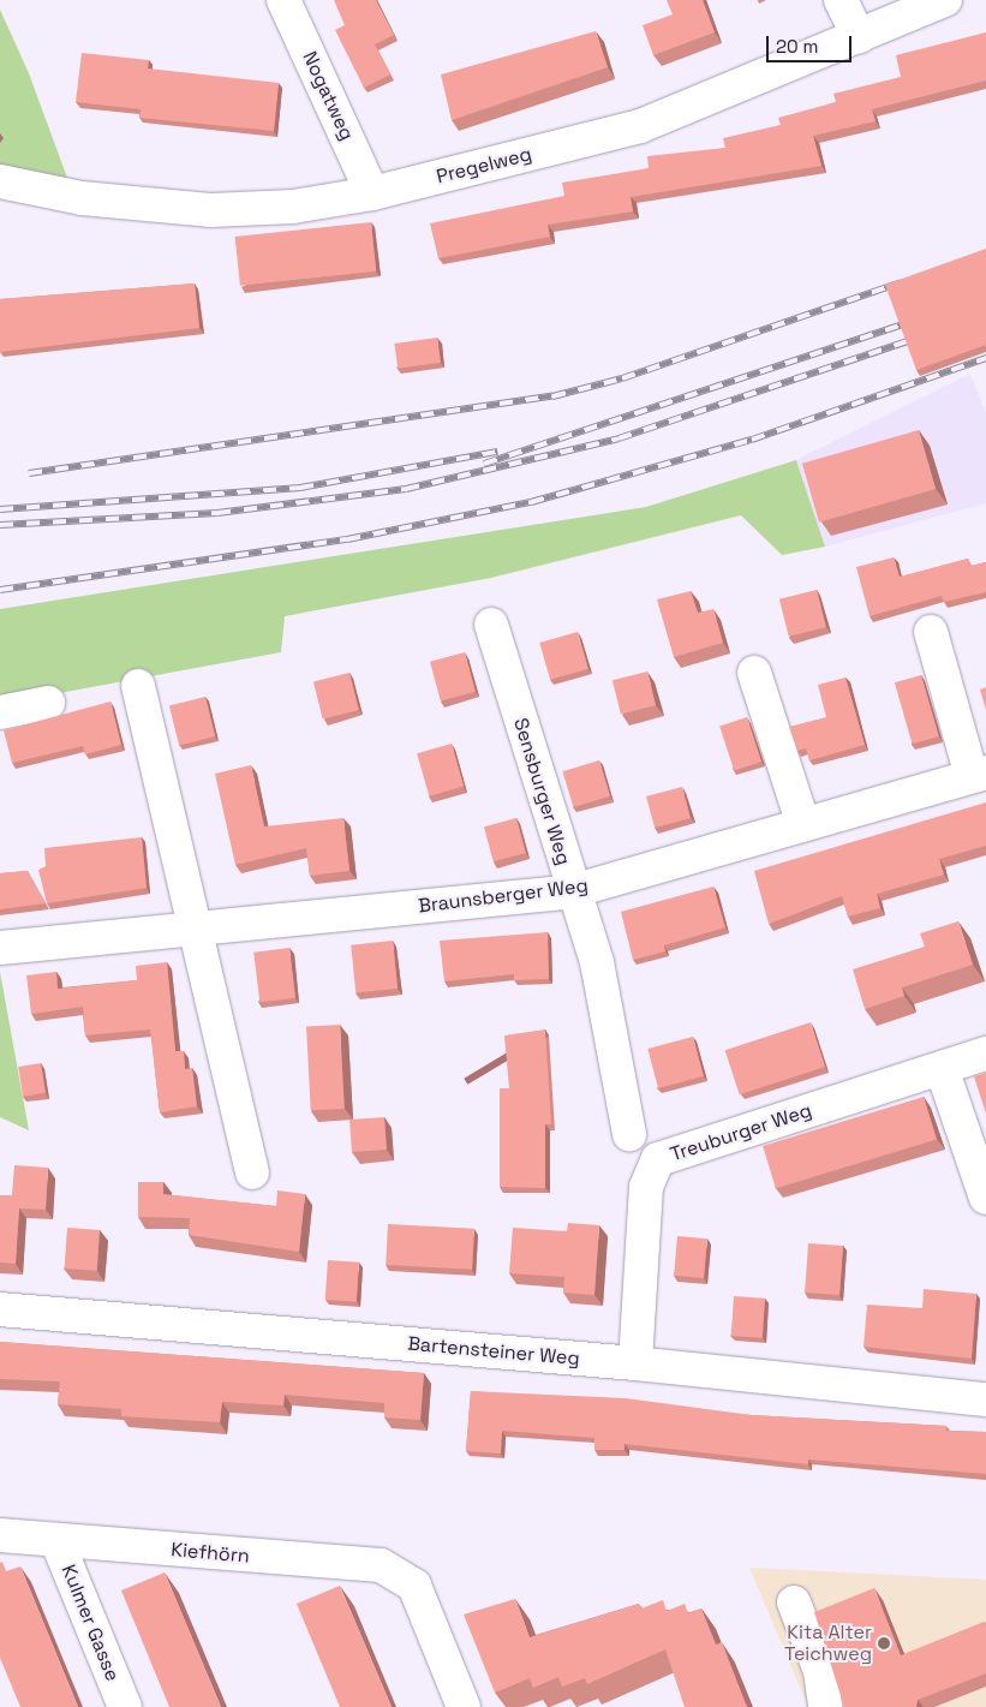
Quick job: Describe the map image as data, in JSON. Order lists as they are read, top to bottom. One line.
{"streets":{"street":["Nogatweg","Pregelweg","Sensburger Weg","Braunsberger Weg","Treuburger Weg","Bartensteiner Weg","Kiefhörn","Kulmer Gasse"]},"crossings":[["Nogatweg","Pregelweg"],["Sensburger Weg","Braunsberger Weg"],["Treuburger Weg","Bartensteiner Weg"],["Kiefhörn","Kulmer Gasse"]],"places":["Kita Alter Teichweg"],"scale_bar":"20 m"}
